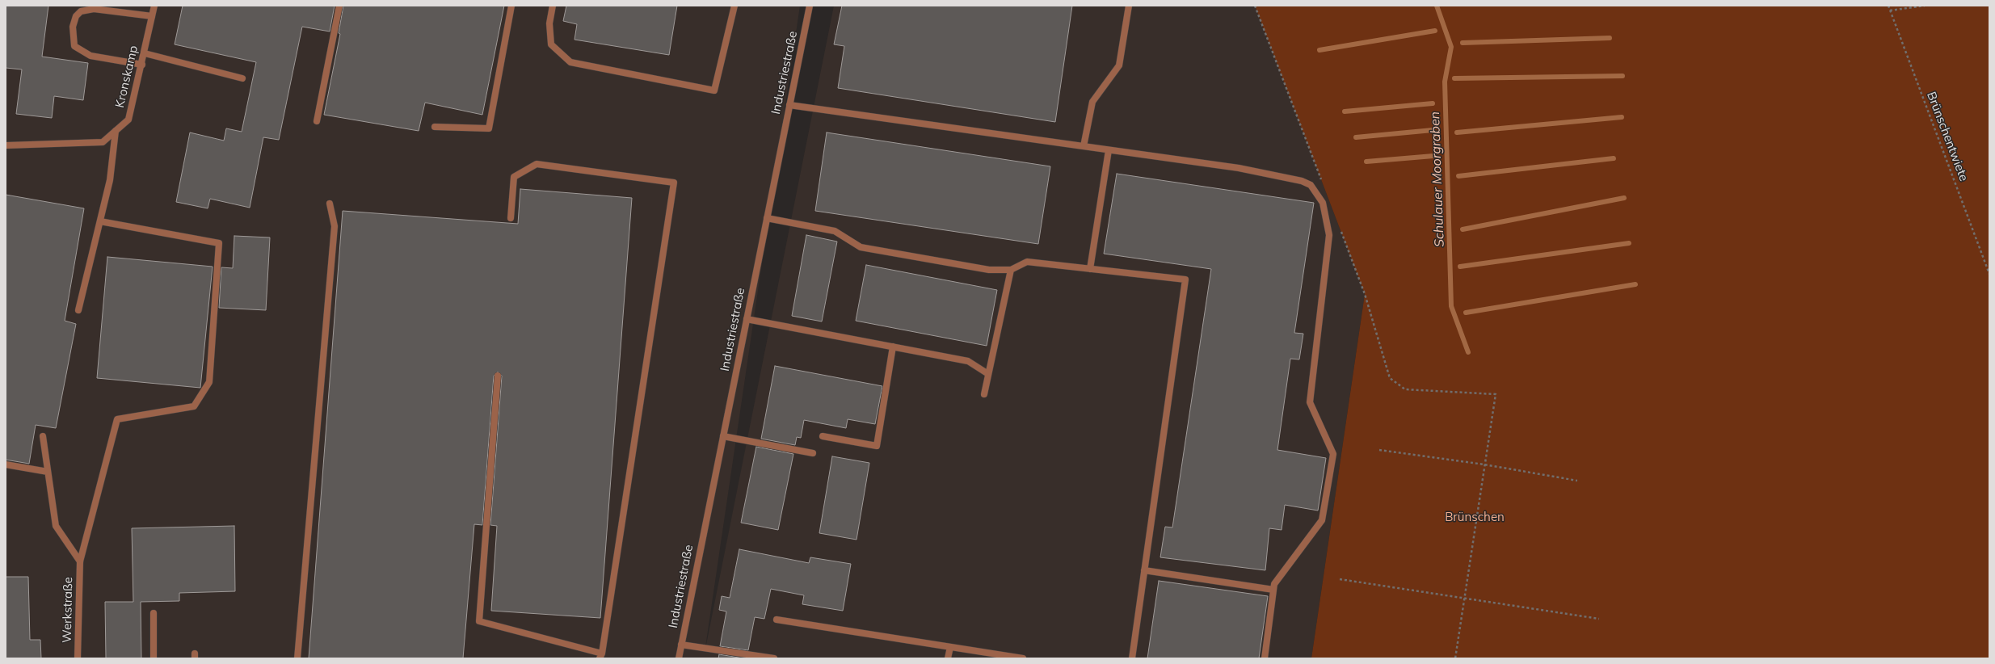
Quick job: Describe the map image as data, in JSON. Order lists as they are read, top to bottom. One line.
{"streets":{"street":["Industriestraße","Kronskamp","Werkstraße"],"path":["Brünschentwiete"]},"water":["Schulauer Moorgraben"],"parks":["Brünschen"]}
